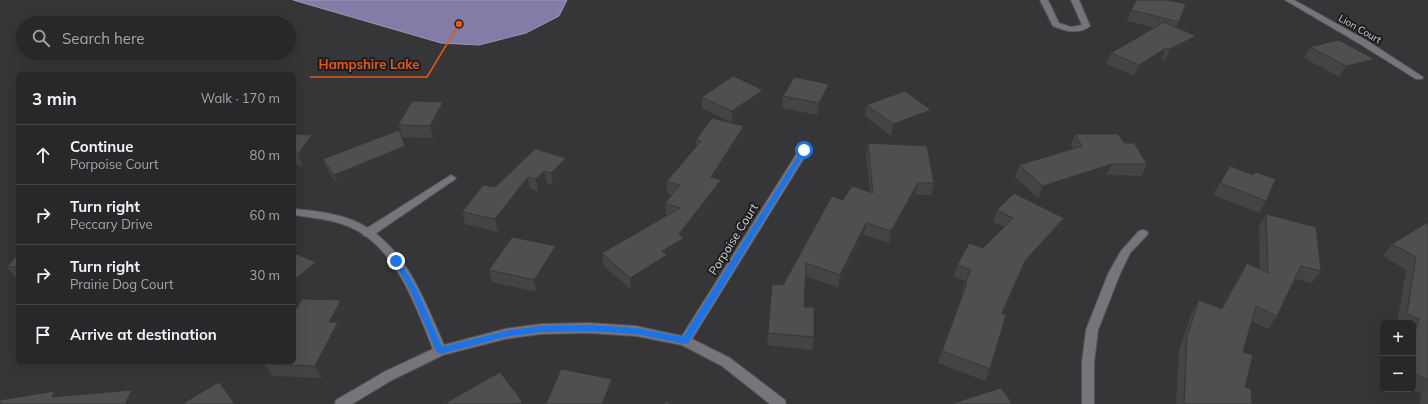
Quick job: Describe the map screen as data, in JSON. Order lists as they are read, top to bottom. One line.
{"streets":{"street":["Lion Court","Porpoise Court"]},"places":["Hampshire Lake"],"page":{"search":"Search here","heading":["3 min","Walk · 170 m"],"list":[["Continue","Porpoise Court","80 m"],["Turn right","Peccary Drive","60 m"],["Turn right","Prairie Dog Court","30 m"],"Arrive at destination"],"map_buttons":["+","−"]}}
